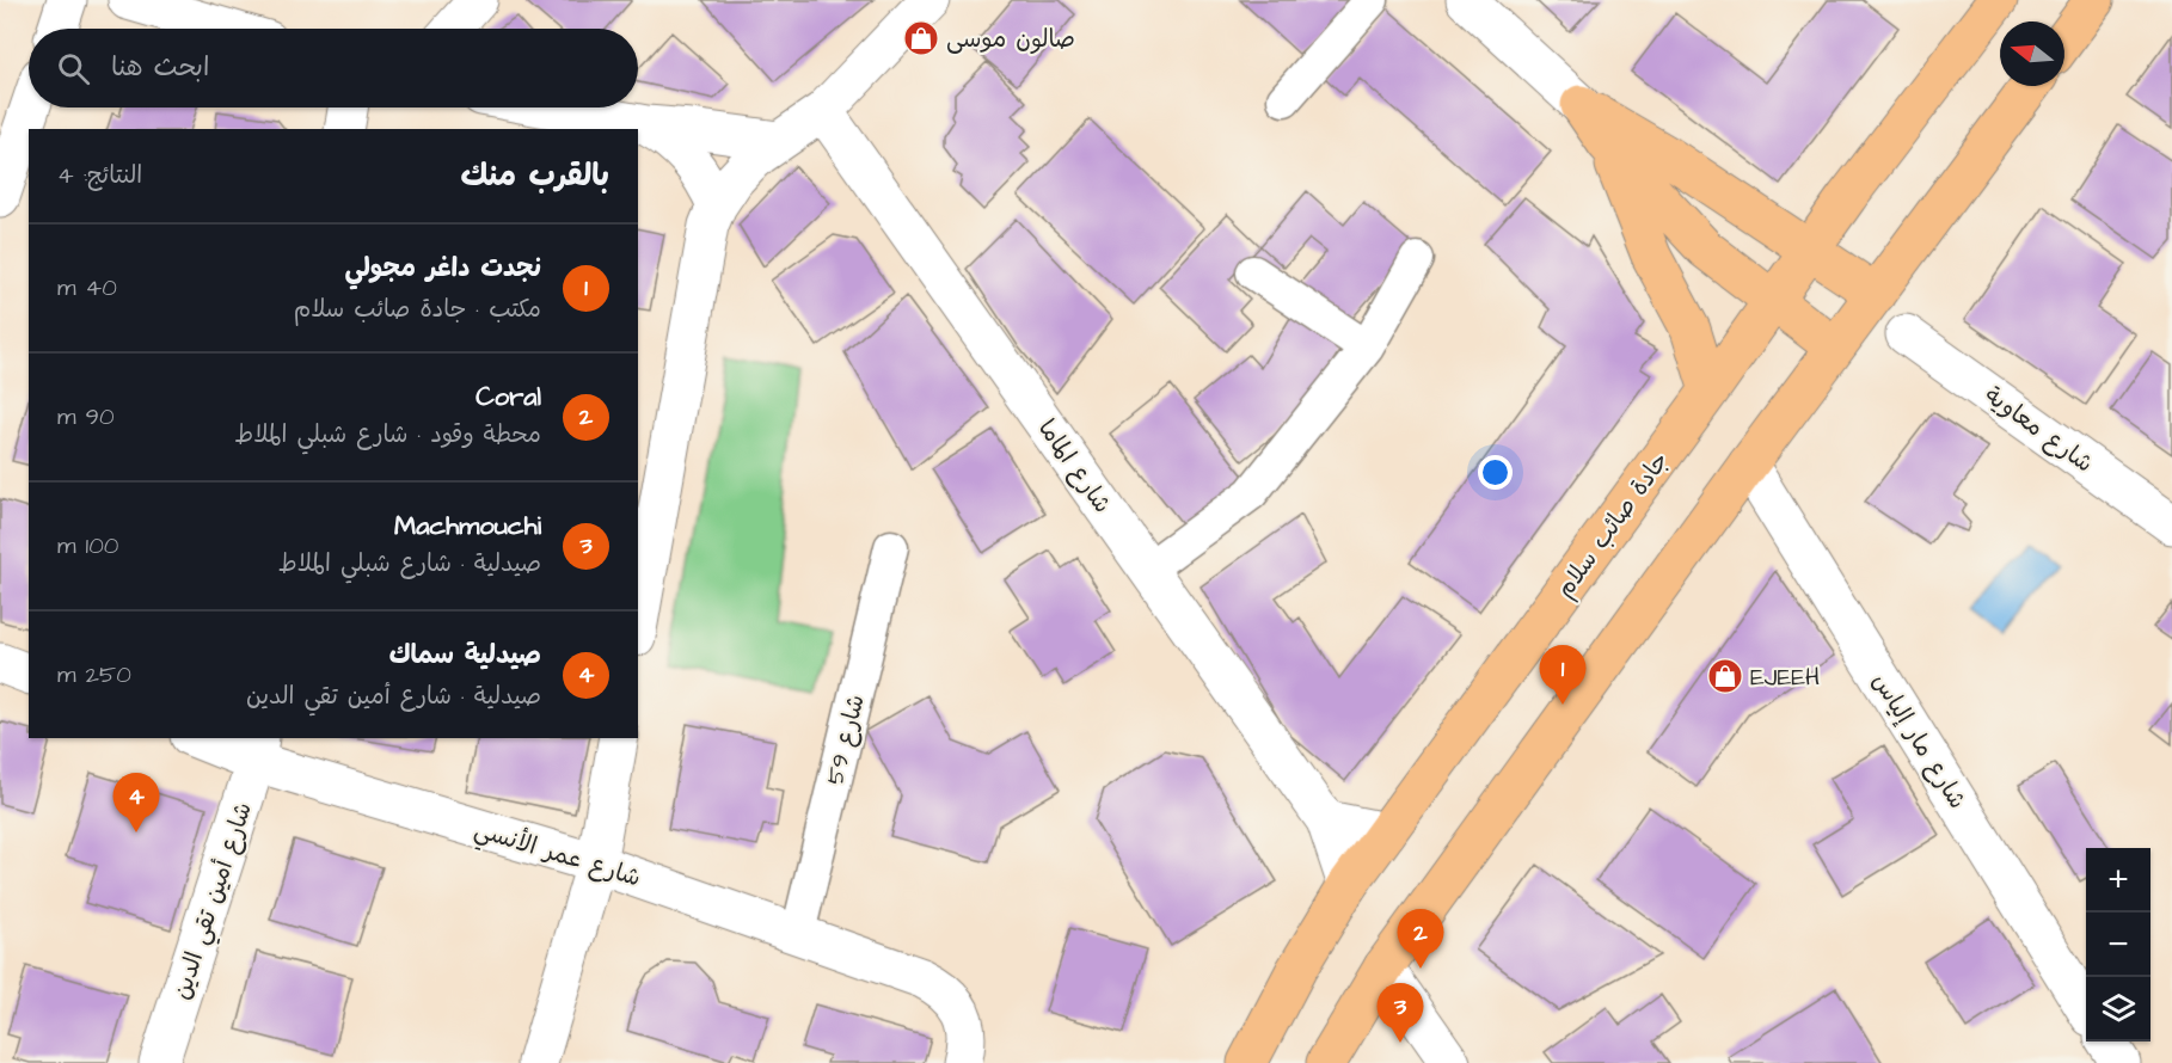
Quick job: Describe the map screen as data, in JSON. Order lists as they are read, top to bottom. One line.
{"streets":{"highway":["جادة صائب سلام"],"street":["شارع معاوية","شارع الماما","شارع 59","شارع مار إلياس","شارع عمر الأنسي","شارع أمين تقي الدين"]},"crossings":[["شارع الماما","جادة صائب سلام"],["شارع 59","شارع عمر الأنسي"],["شارع عمر الأنسي","شارع أمين تقي الدين"]],"places":{"shop":["صالون موسى","EJEEH"]},"north":"left","page":{"search":"ابحث هنا","heading":["بالقرب منك","النتائج: 4"],"list":[{"mark":"1","name":"نجدت داغر مجولي","note":"مكتب · جادة صائب سلام","value":"40 m"},{"mark":"2","name":"Coral","note":"محطة وقود · شارع شبلي الملاط","value":"90 m"},{"mark":"3","name":"Machmouchi","note":"صيدلية · شارع شبلي الملاط","value":"100 m"},{"mark":"4","name":"صيدلية سماك","note":"صيدلية · شارع أمين تقي الدين","value":"250 m"}],"pins":["1","4","2","3"],"map_buttons":["+","−"]}}
